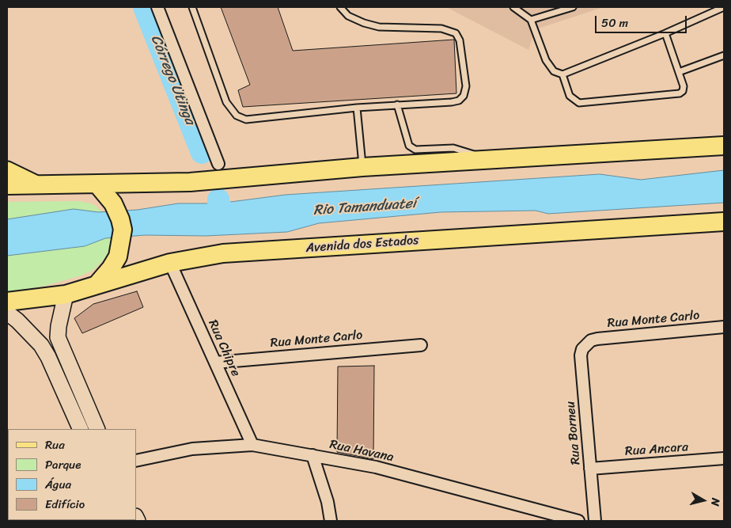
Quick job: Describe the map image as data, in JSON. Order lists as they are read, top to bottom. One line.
{"streets":{"highway":["Avenida dos Estados"],"street":["Rua Monte Carlo","Rua Chipre","Rua Borneu","Rua Ancara","Rua Havana"]},"crossings":[["Avenida dos Estados","Rua Chipre"],["Rua Monte Carlo","Rua Chipre"],["Rua Monte Carlo","Rua Borneu"],["Rua Chipre","Rua Havana"],["Rua Borneu","Rua Ancara"]],"water":["Córrego Utinga","Rio Tamanduateí"],"legend":["Rua","Parque","Água","Edifício"],"scale_bar":"50 m","north":"right"}
